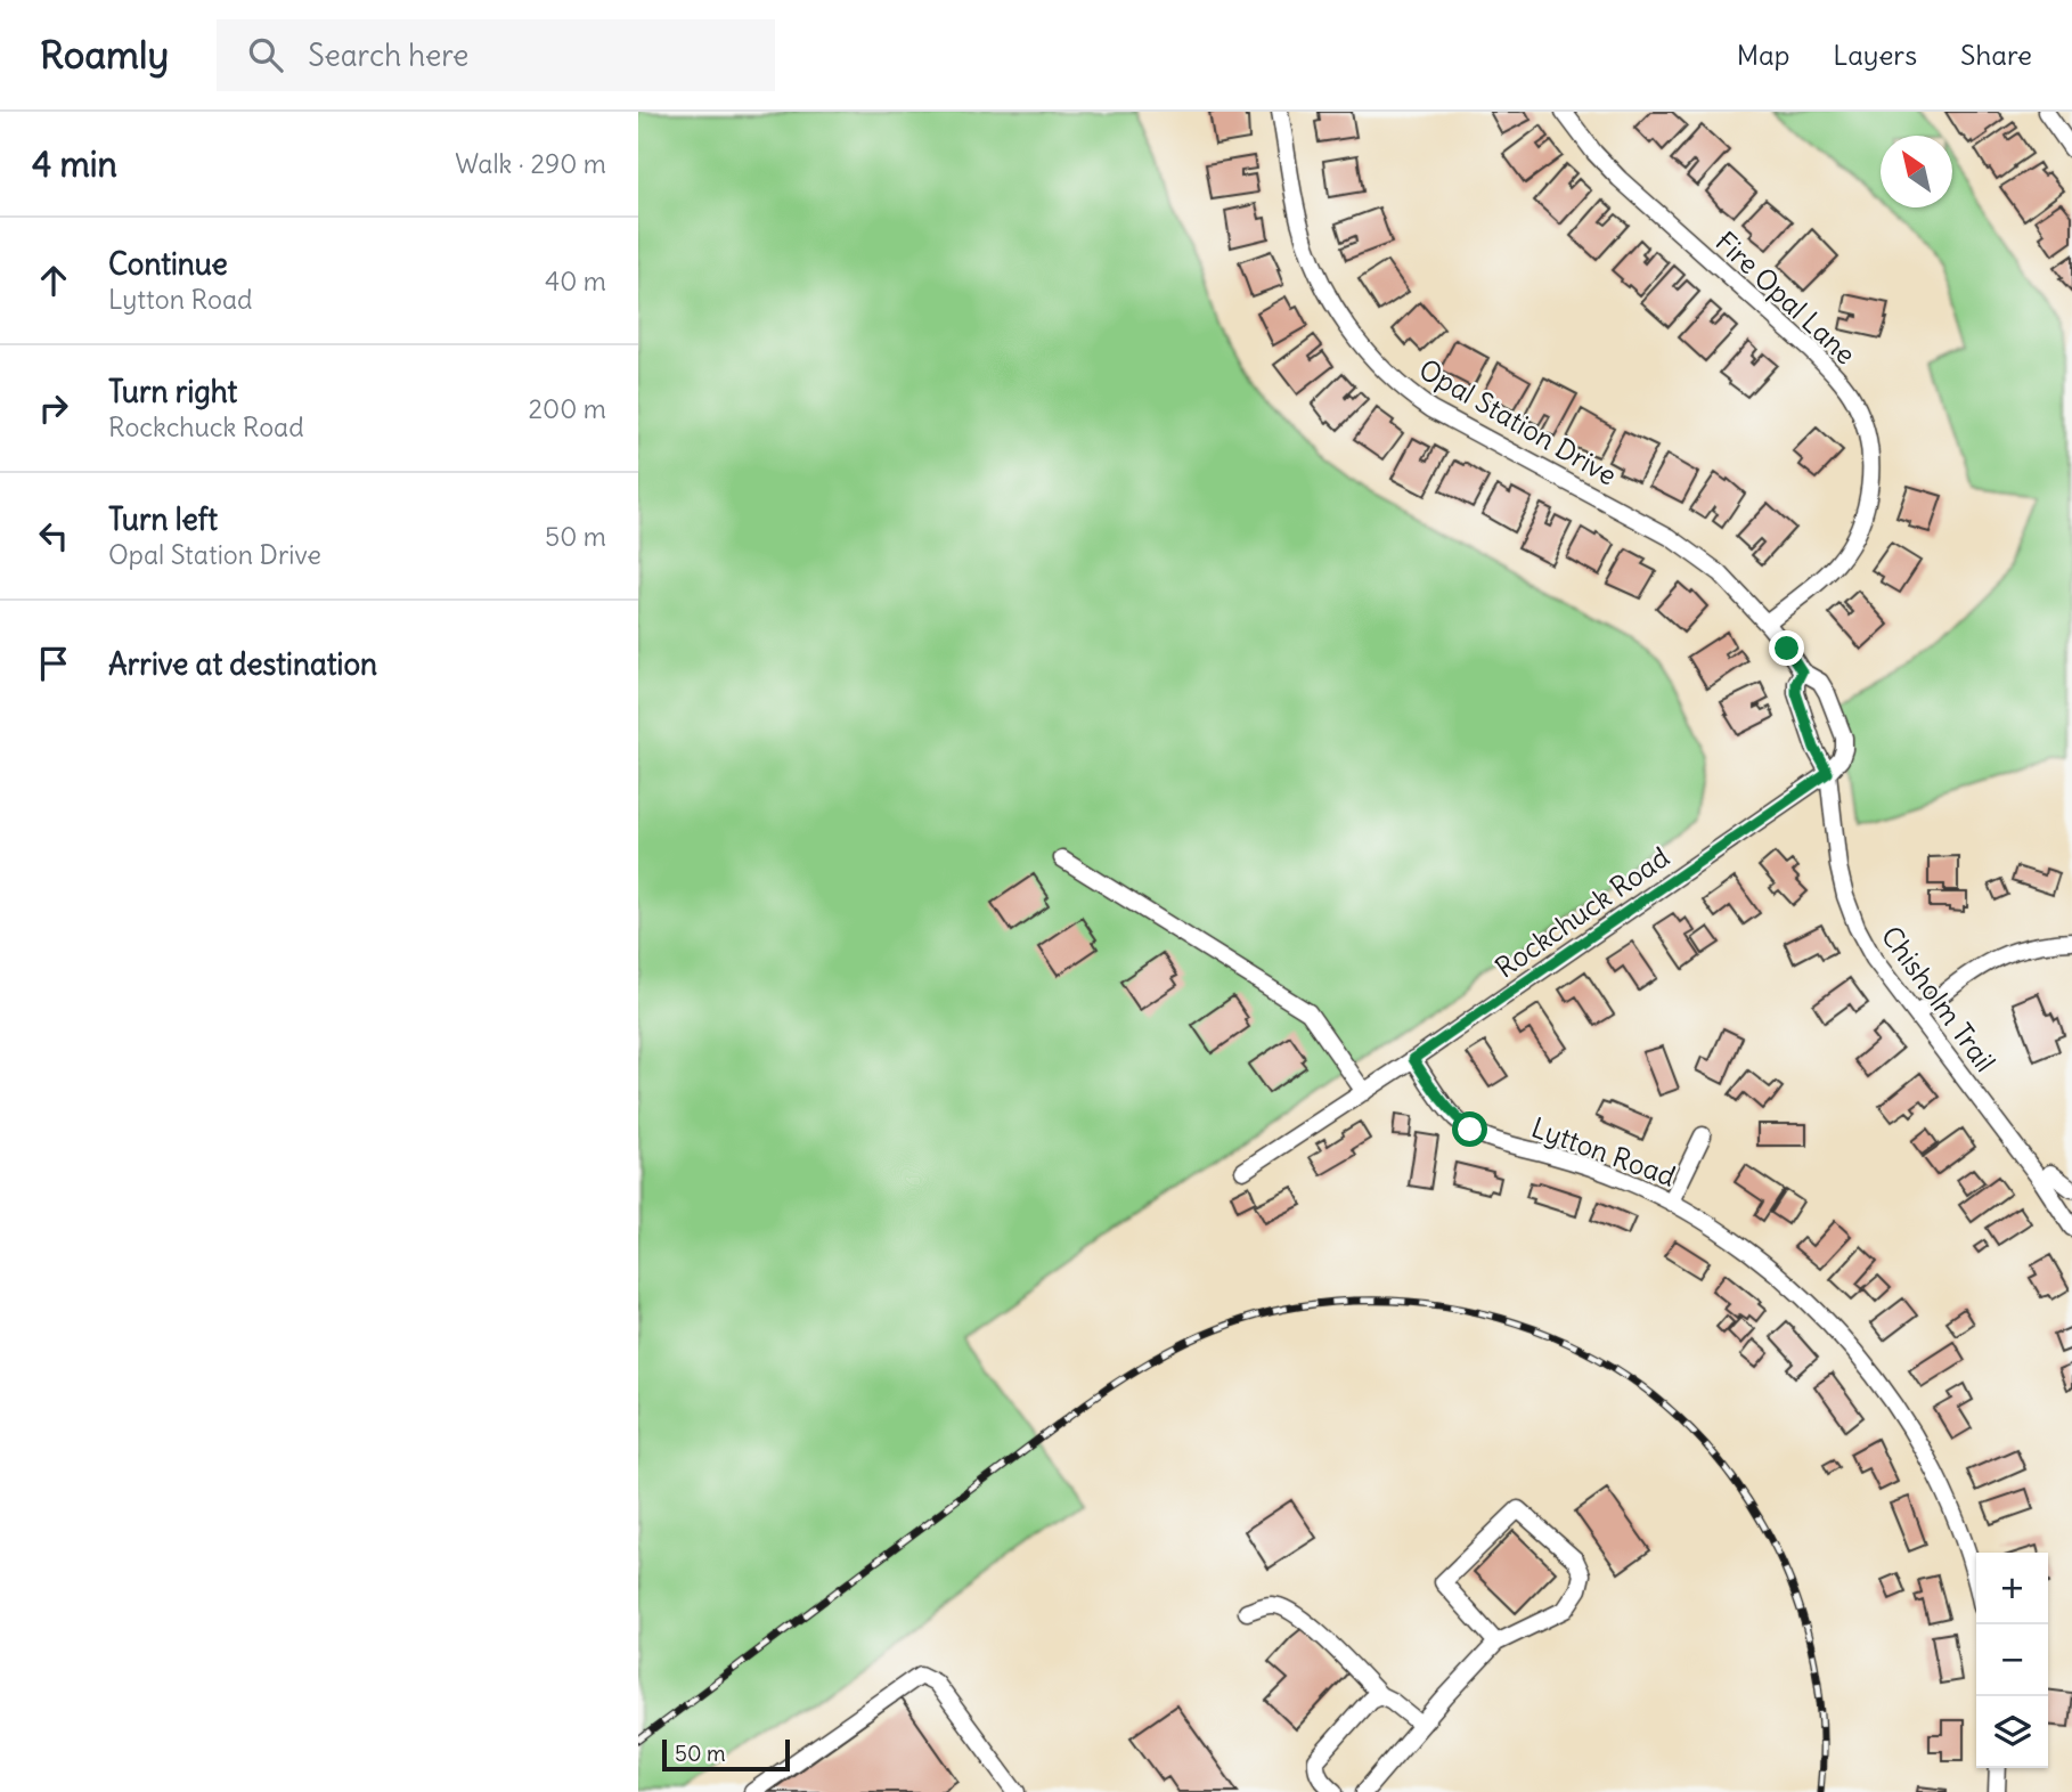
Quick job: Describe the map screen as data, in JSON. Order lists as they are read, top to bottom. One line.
{"streets":{"street":["Fire Opal Lane","Opal Station Drive","Rockchuck Road","Chisholm Trail","Lytton Road"]},"crossings":[["Fire Opal Lane","Opal Station Drive"],["Opal Station Drive","Rockchuck Road"],["Opal Station Drive","Chisholm Trail"],["Rockchuck Road","Chisholm Trail"],["Rockchuck Road","Lytton Road"]],"scale_bar":"50 m","north":"top left","page":{"header":"Roamly","search":"Search here","nav":["Map","Layers","Share"],"heading":["4 min","Walk · 290 m"],"list":[["Continue","Lytton Road","40 m"],["Turn right","Rockchuck Road","200 m"],["Turn left","Opal Station Drive","50 m"],"Arrive at destination"],"map_buttons":["+","−"],"scale":"50 m"}}
